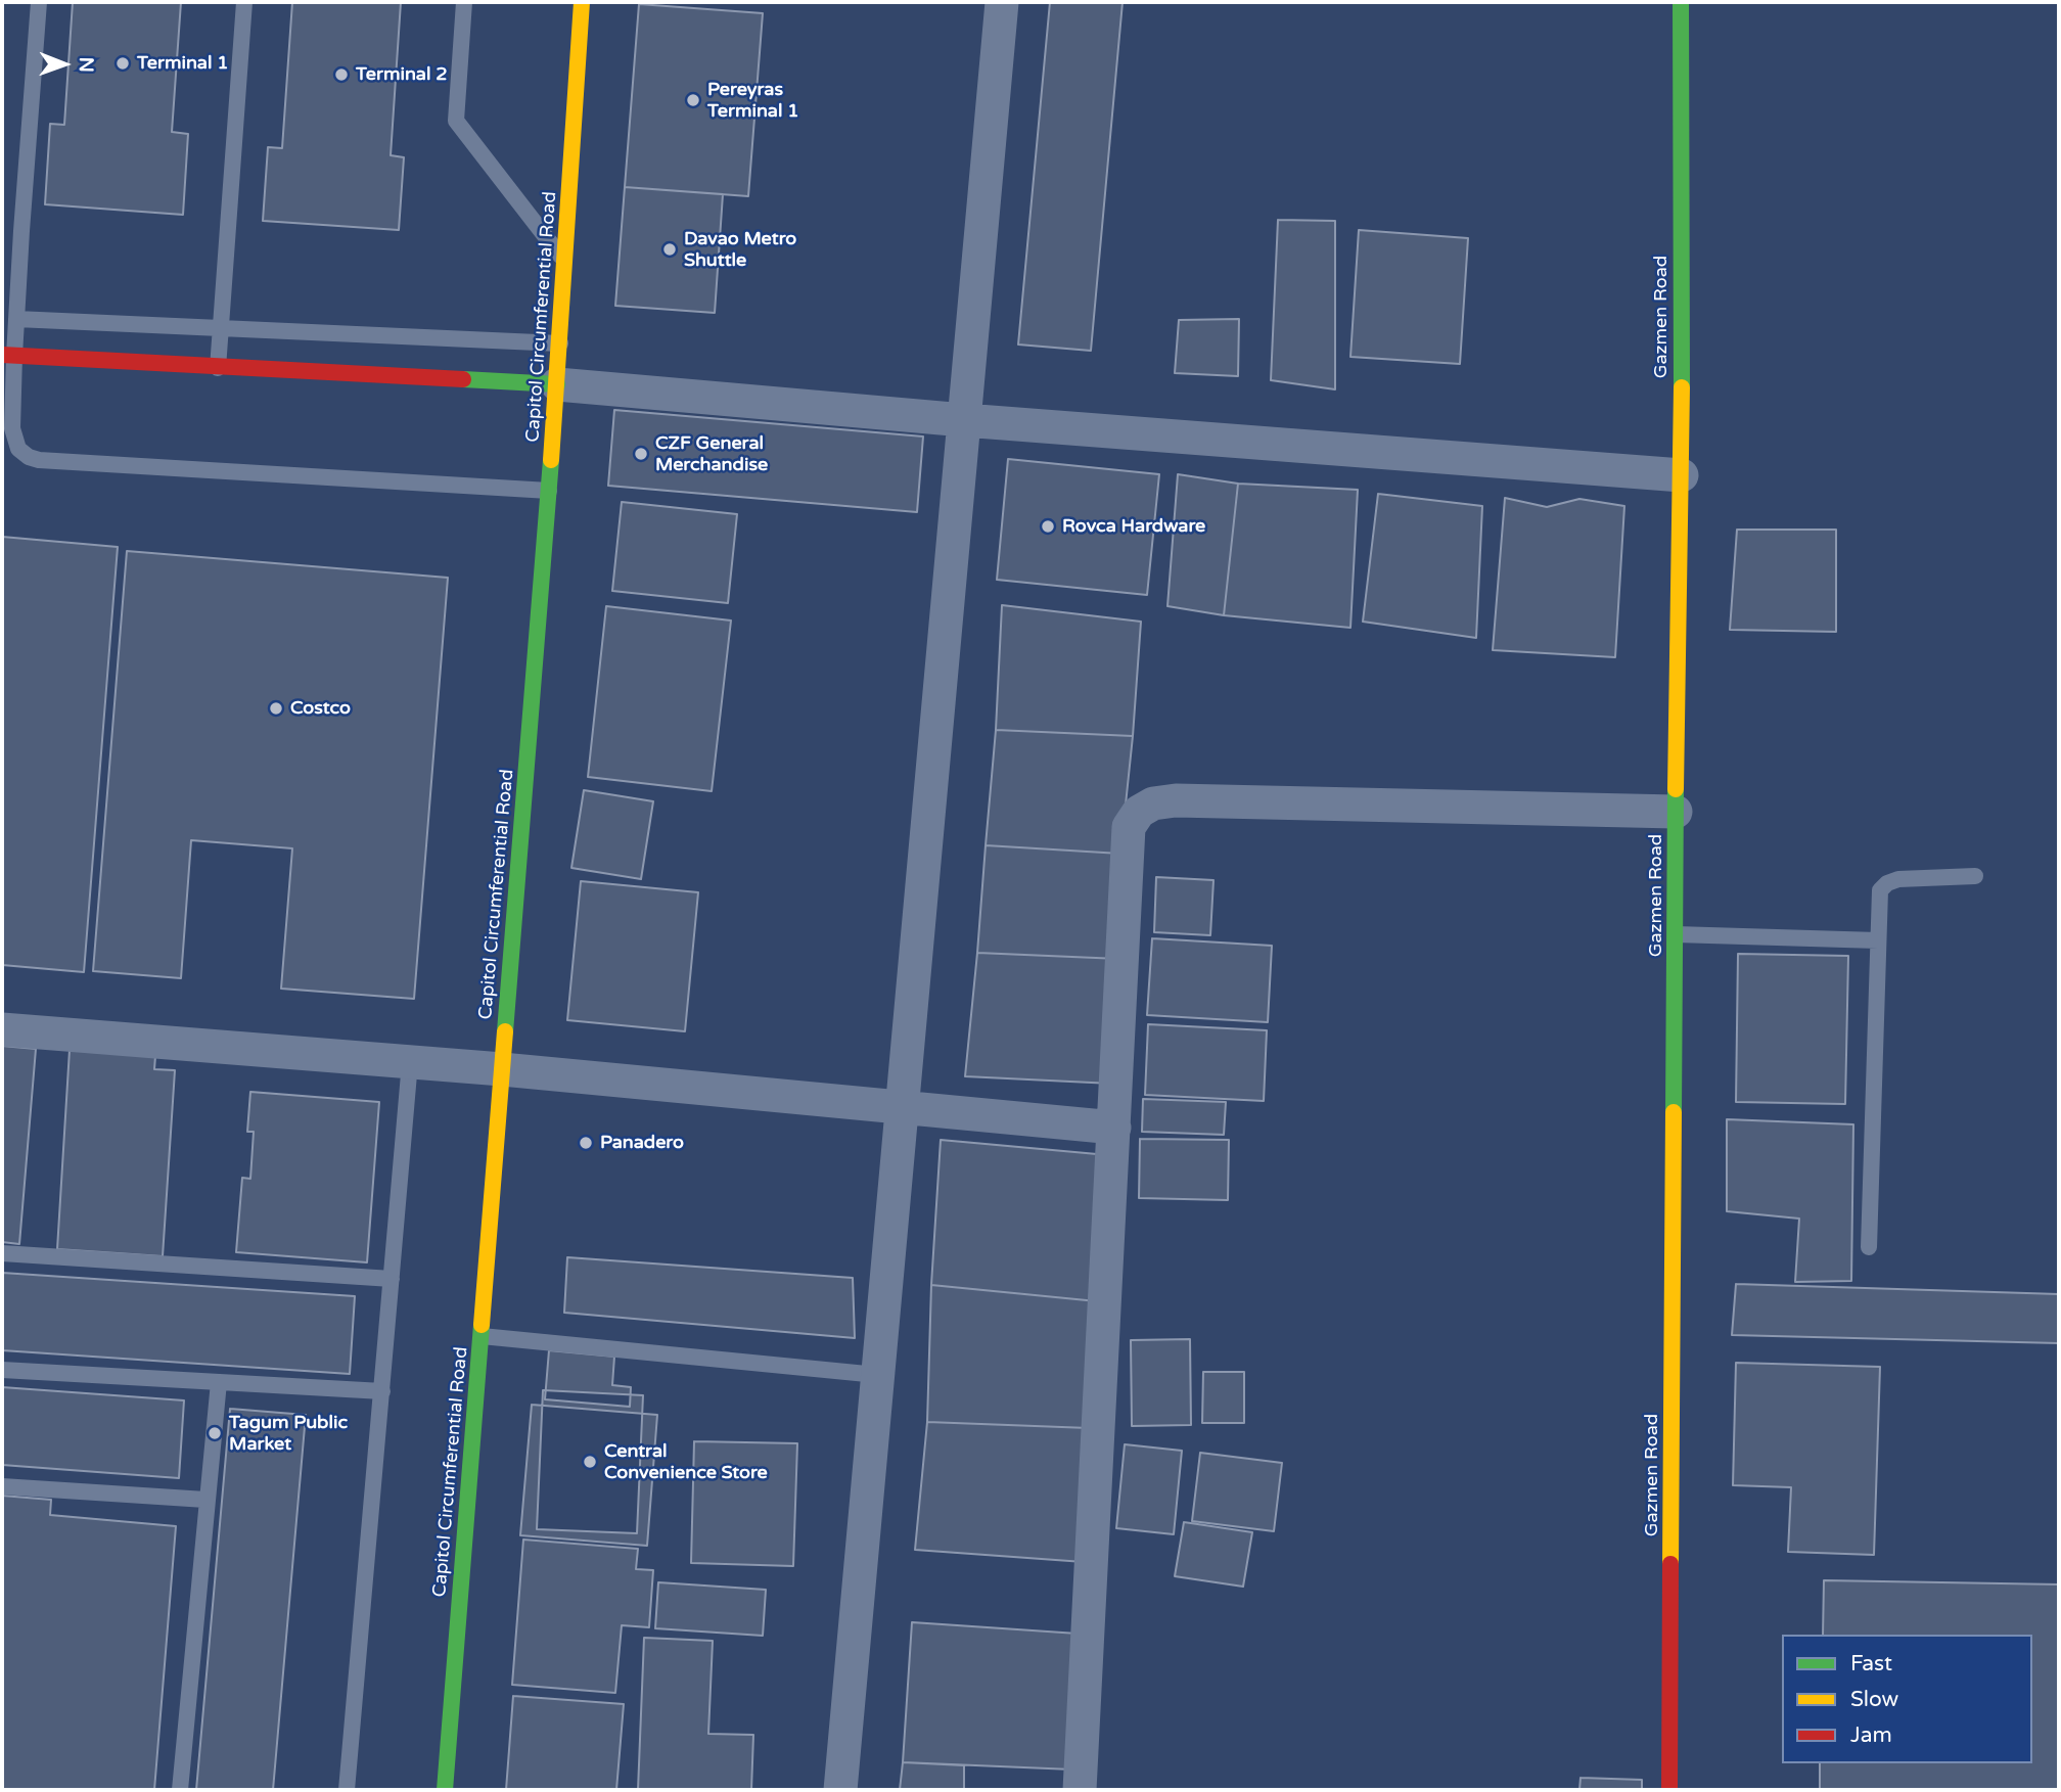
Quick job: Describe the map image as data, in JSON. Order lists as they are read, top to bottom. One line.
{"streets":{"main road":["Capitol Circumferential Road","Gazmen Road"]},"places":["Terminal 1","Terminal 2","Pereyras Terminal 1","Davao Metro Shuttle","CZF General Merchandise","Rovca Hardware","Costco","Panadero","Tagum Public Market","Central Convenience Store"],"legend":["Fast","Slow","Jam"],"north":"right"}
